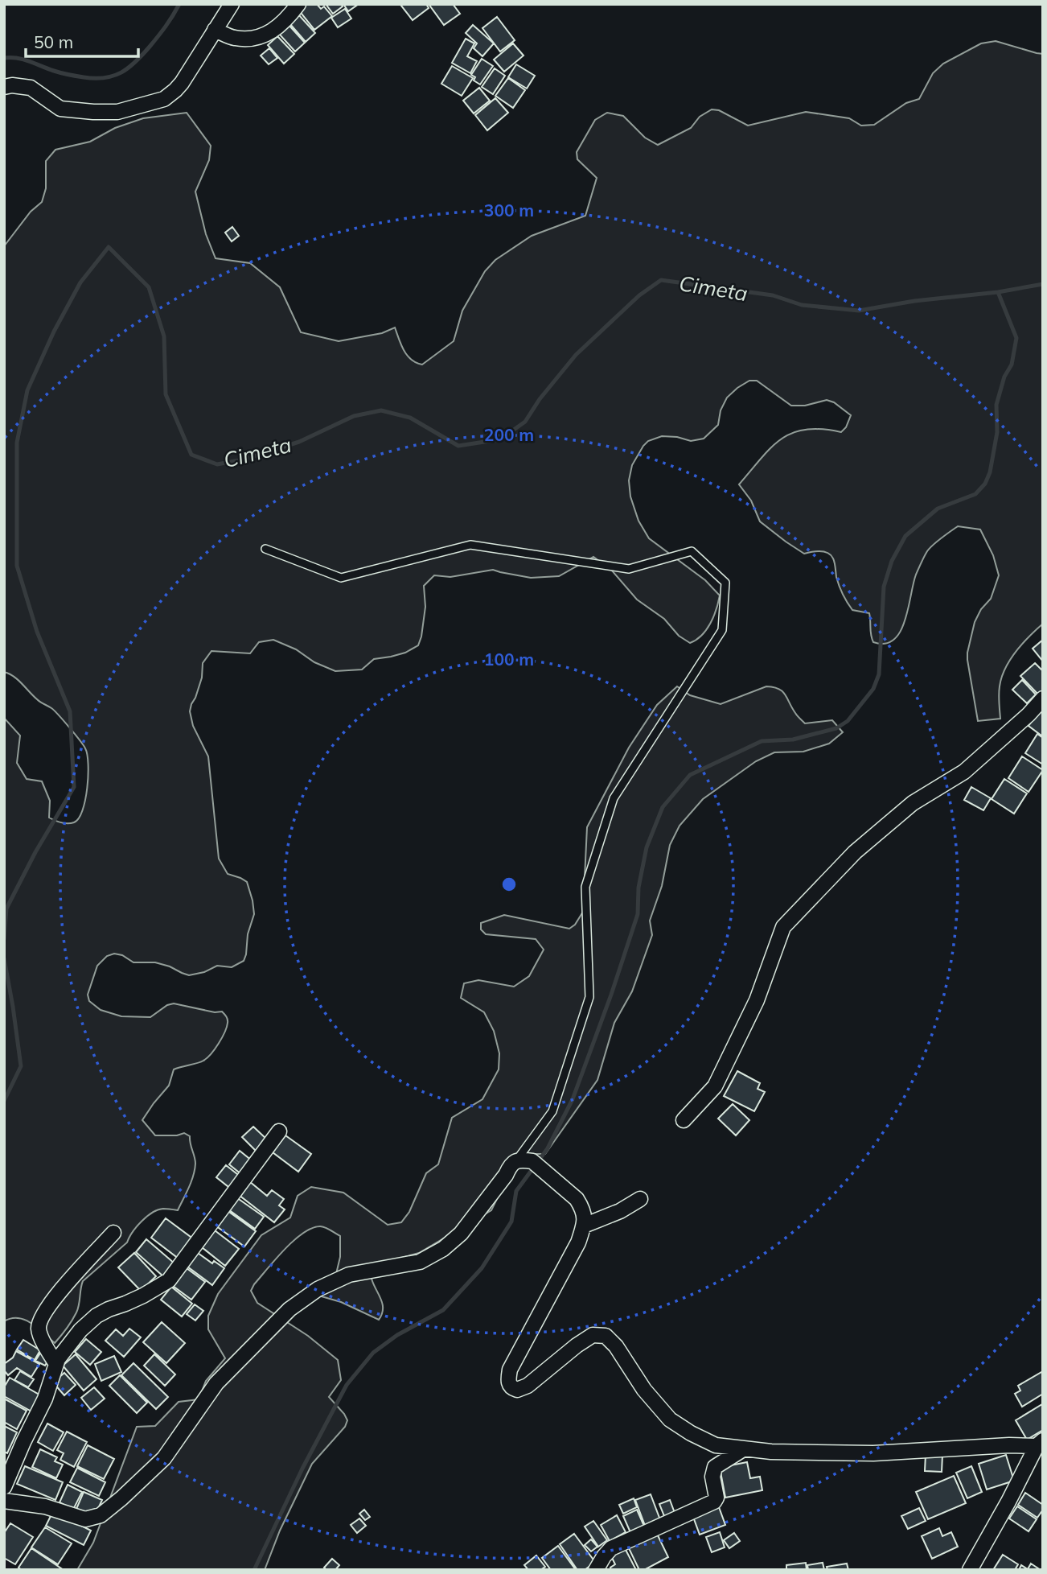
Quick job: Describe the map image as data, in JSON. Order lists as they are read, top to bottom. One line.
{"water":["Cimeta"],"scale_bar":"50 m","rings":["300 m","200 m","100 m"]}
